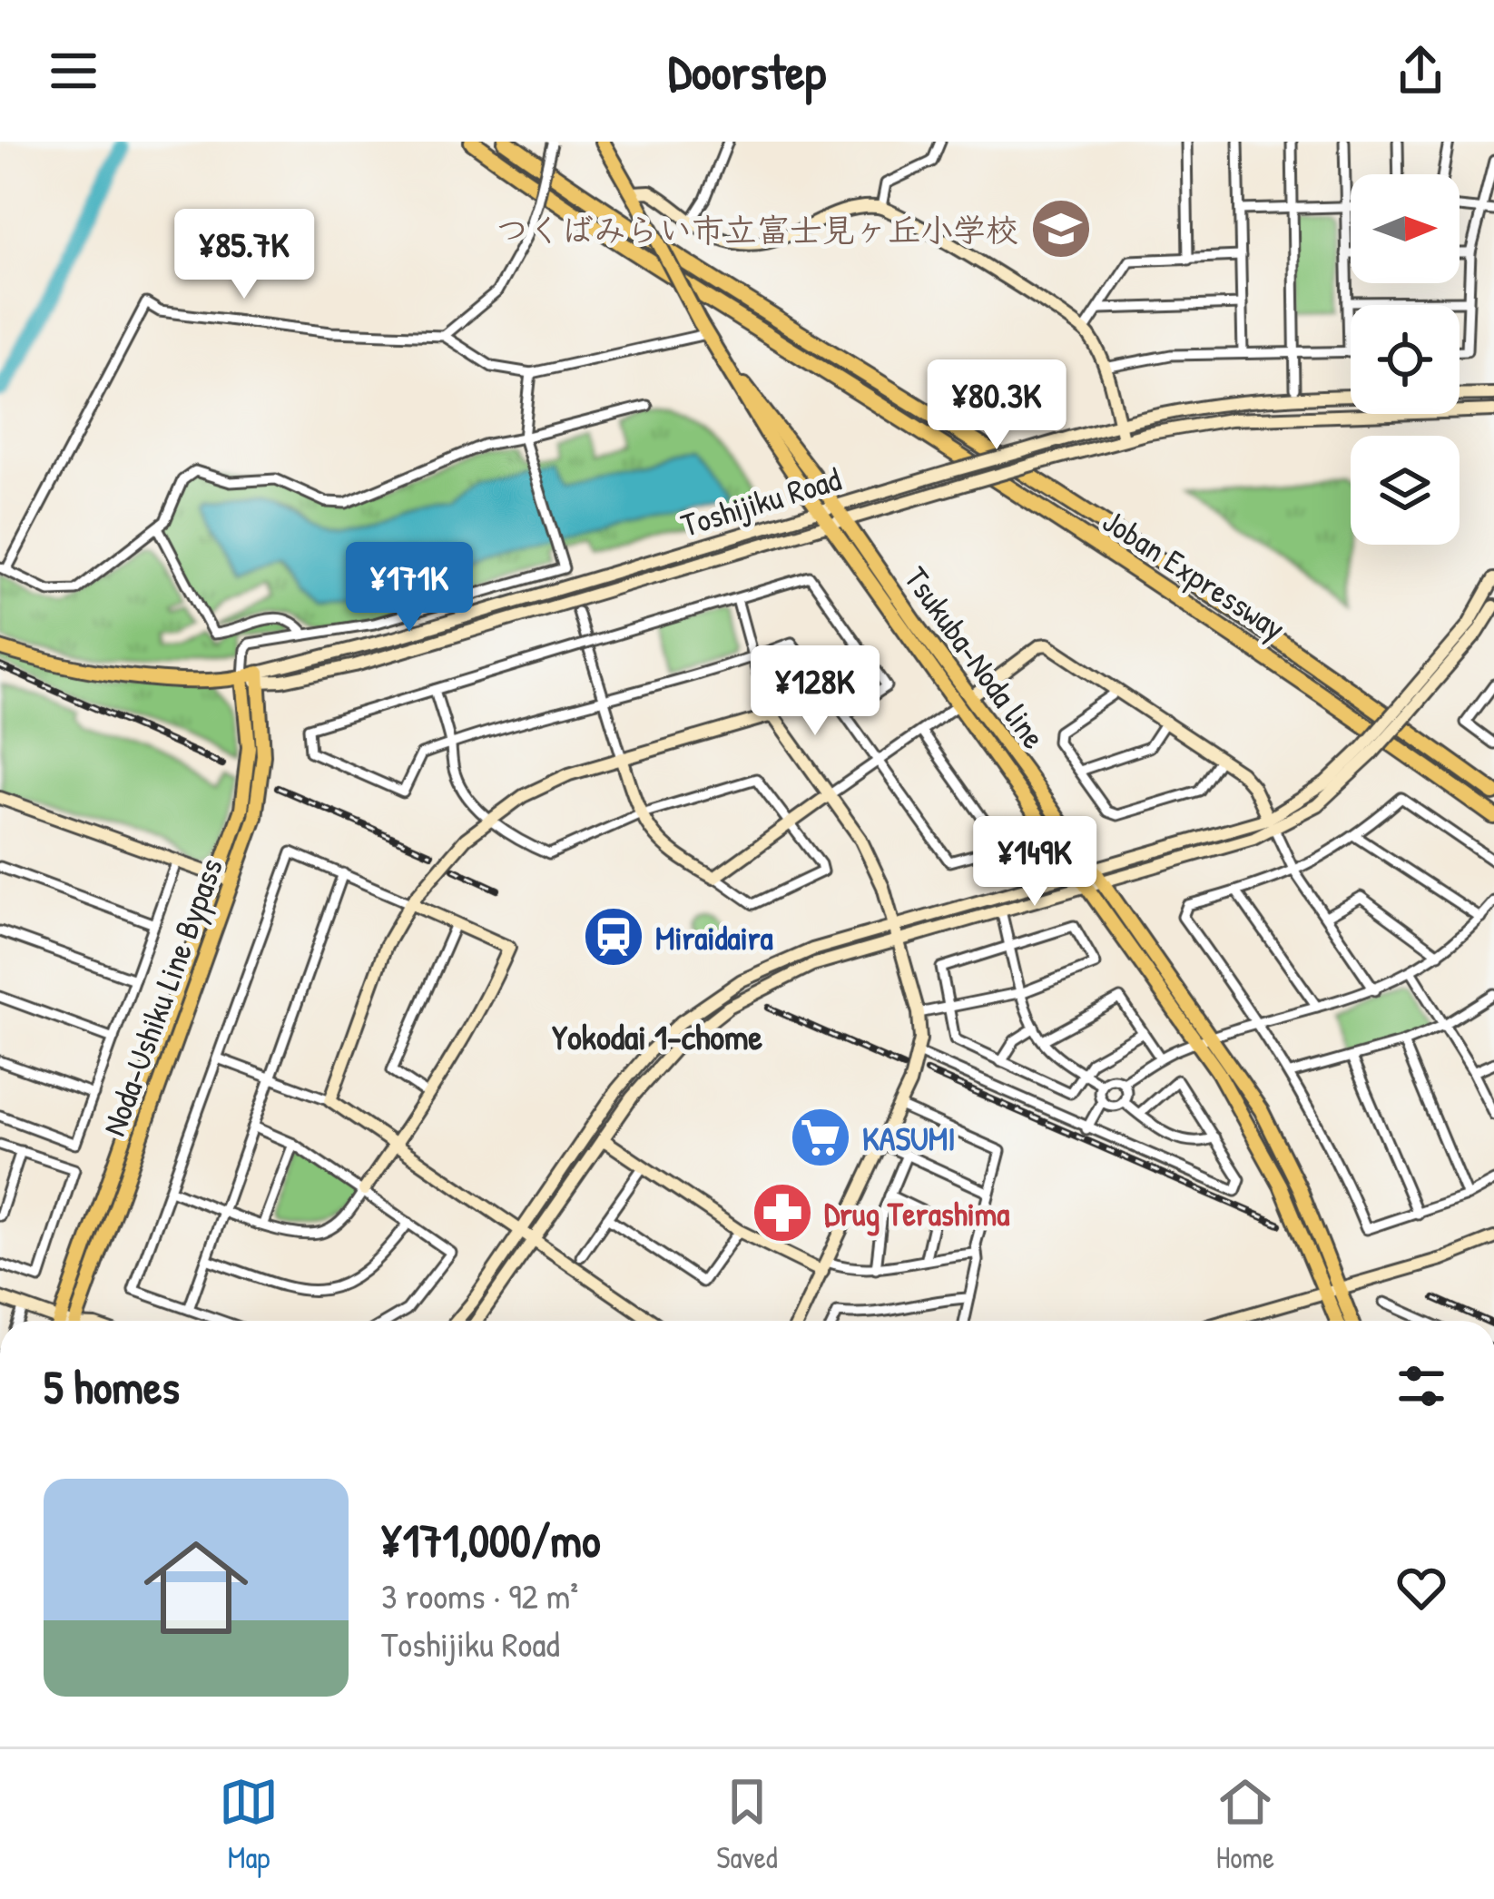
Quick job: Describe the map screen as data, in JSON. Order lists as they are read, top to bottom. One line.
{"streets":{"highway":["Joban Expressway"],"main road":["Toshijiku Road","Tsukuba-Noda line","Noda-Ushiku Line Bypass"]},"crossings":[["Toshijiku Road","Tsukuba-Noda line"],["Toshijiku Road","Noda-Ushiku Line Bypass"]],"districts":["Yokodai 1-chome"],"places":{"school or university":["つくばみらい市立富士見ヶ丘小学校"],"station":["Miraidaira"],"supermarket":["KASUMI"],"pharmacy":["Drug Terashima"]},"north":"right","page":{"header":"Doorstep","price":["¥85.7K","¥80.3K","¥171K","¥128K","¥149K"],"heading":"5 homes","list":[{"name":"¥171,000/mo","note":"3 rooms · 92 m² · Toshijiku Road"}],"tabs":["Map","Saved","Home"]}}
